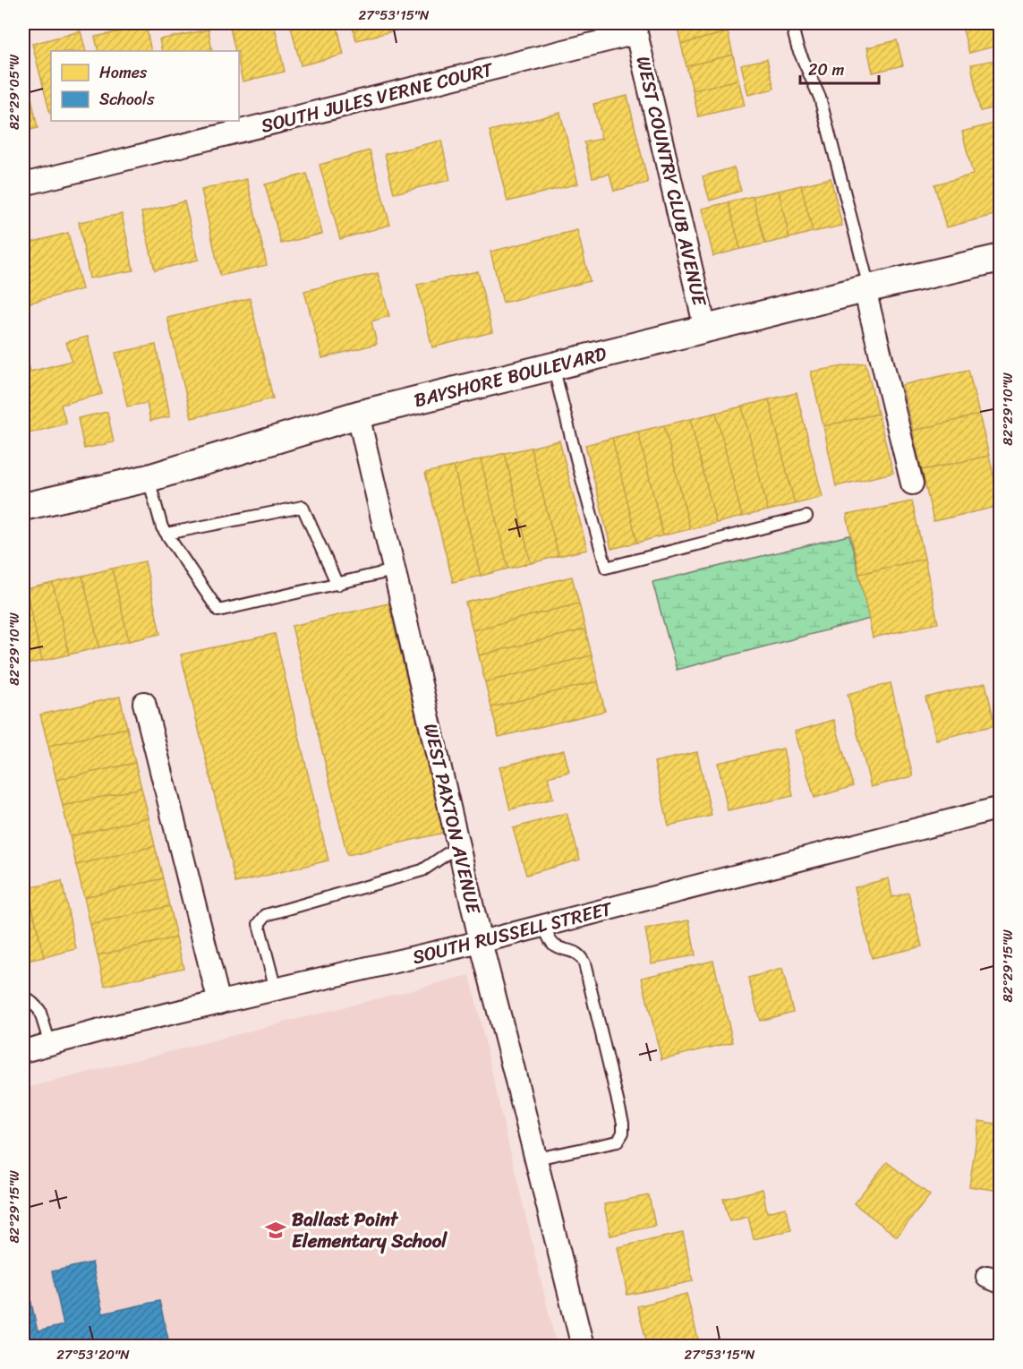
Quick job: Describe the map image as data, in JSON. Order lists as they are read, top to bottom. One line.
{"streets":{"street":["SOUTH JULES VERNE COURT","WEST COUNTRY CLUB AVENUE","BAYSHORE BOULEVARD","WEST PAXTON AVENUE","SOUTH RUSSELL STREET"]},"crossings":[["SOUTH JULES VERNE COURT","WEST COUNTRY CLUB AVENUE"],["WEST COUNTRY CLUB AVENUE","BAYSHORE BOULEVARD"],["BAYSHORE BOULEVARD","WEST PAXTON AVENUE"],["WEST PAXTON AVENUE","SOUTH RUSSELL STREET"]],"places":{"school or university":["Ballast Point Elementary School"]},"legend":["Homes","Schools"],"scale_bar":"20 m","coordinates":["27°53'15\"N","82°29'05\"W","82°29'10\"W","82°29'15\"W","27°53'20\"N"]}
